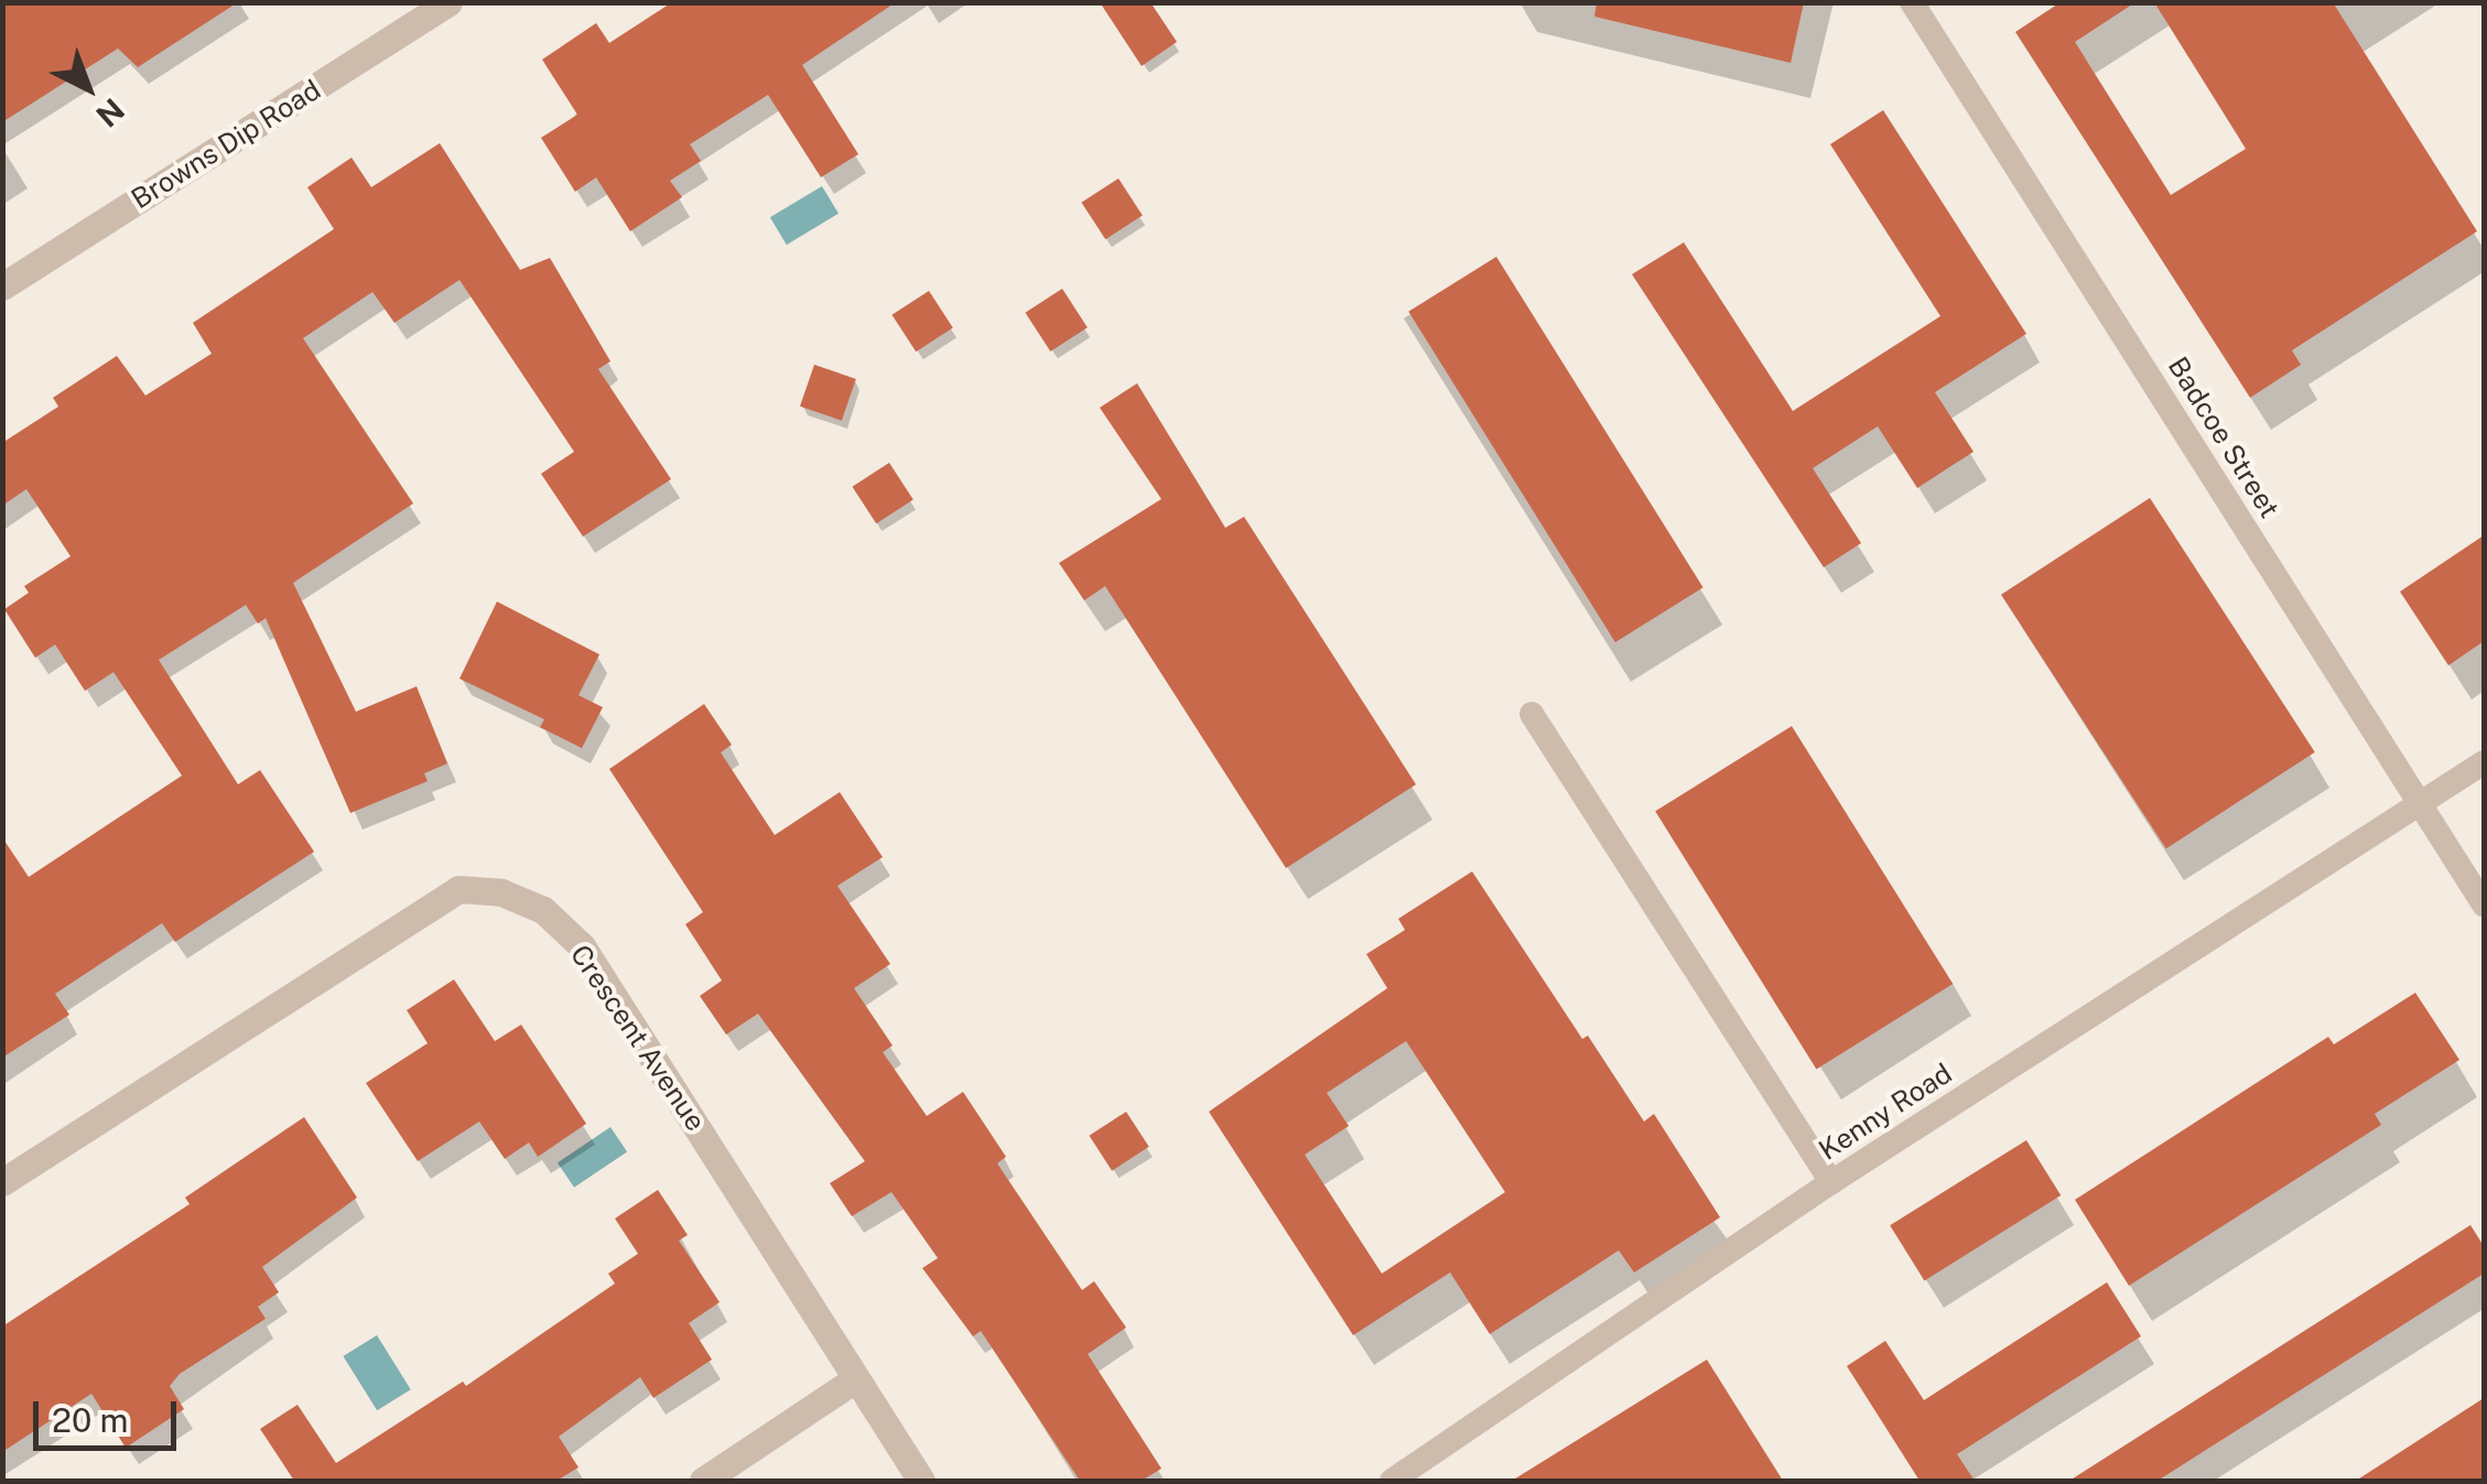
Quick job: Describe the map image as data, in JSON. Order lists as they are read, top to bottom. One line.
{"streets":{"street":["Browns Dip Road","Crescent Avenue"],"lane":["Badcoe Street","Kenny Road"]},"crossings":[["Badcoe Street","Kenny Road"]],"scale_bar":"20 m","north":"bottom right"}
